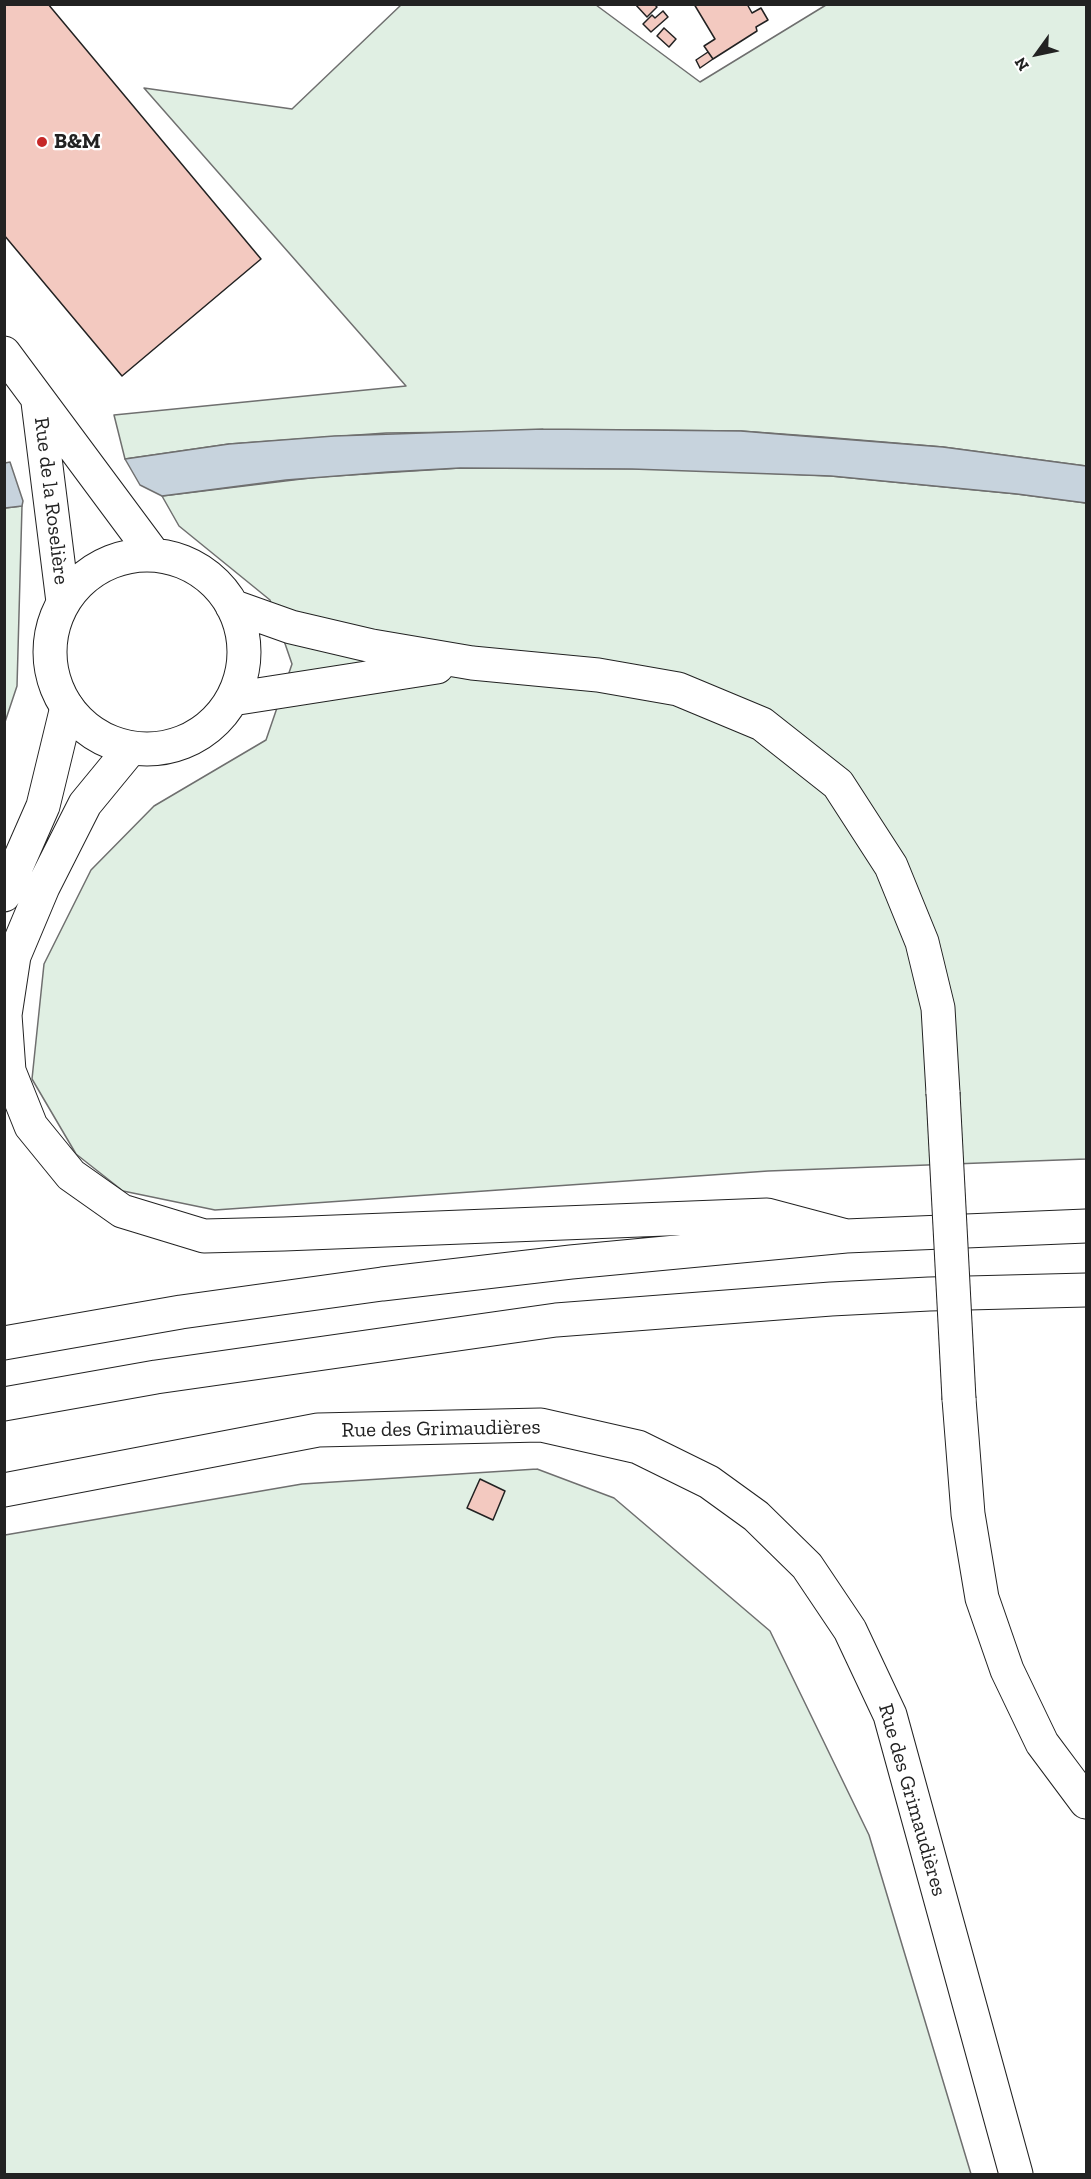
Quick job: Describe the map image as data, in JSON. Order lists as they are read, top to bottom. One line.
{"streets":{"main road":["Rue de la Roselière","Rue des Grimaudières"]},"places":["B&M"],"north":"bottom left"}
